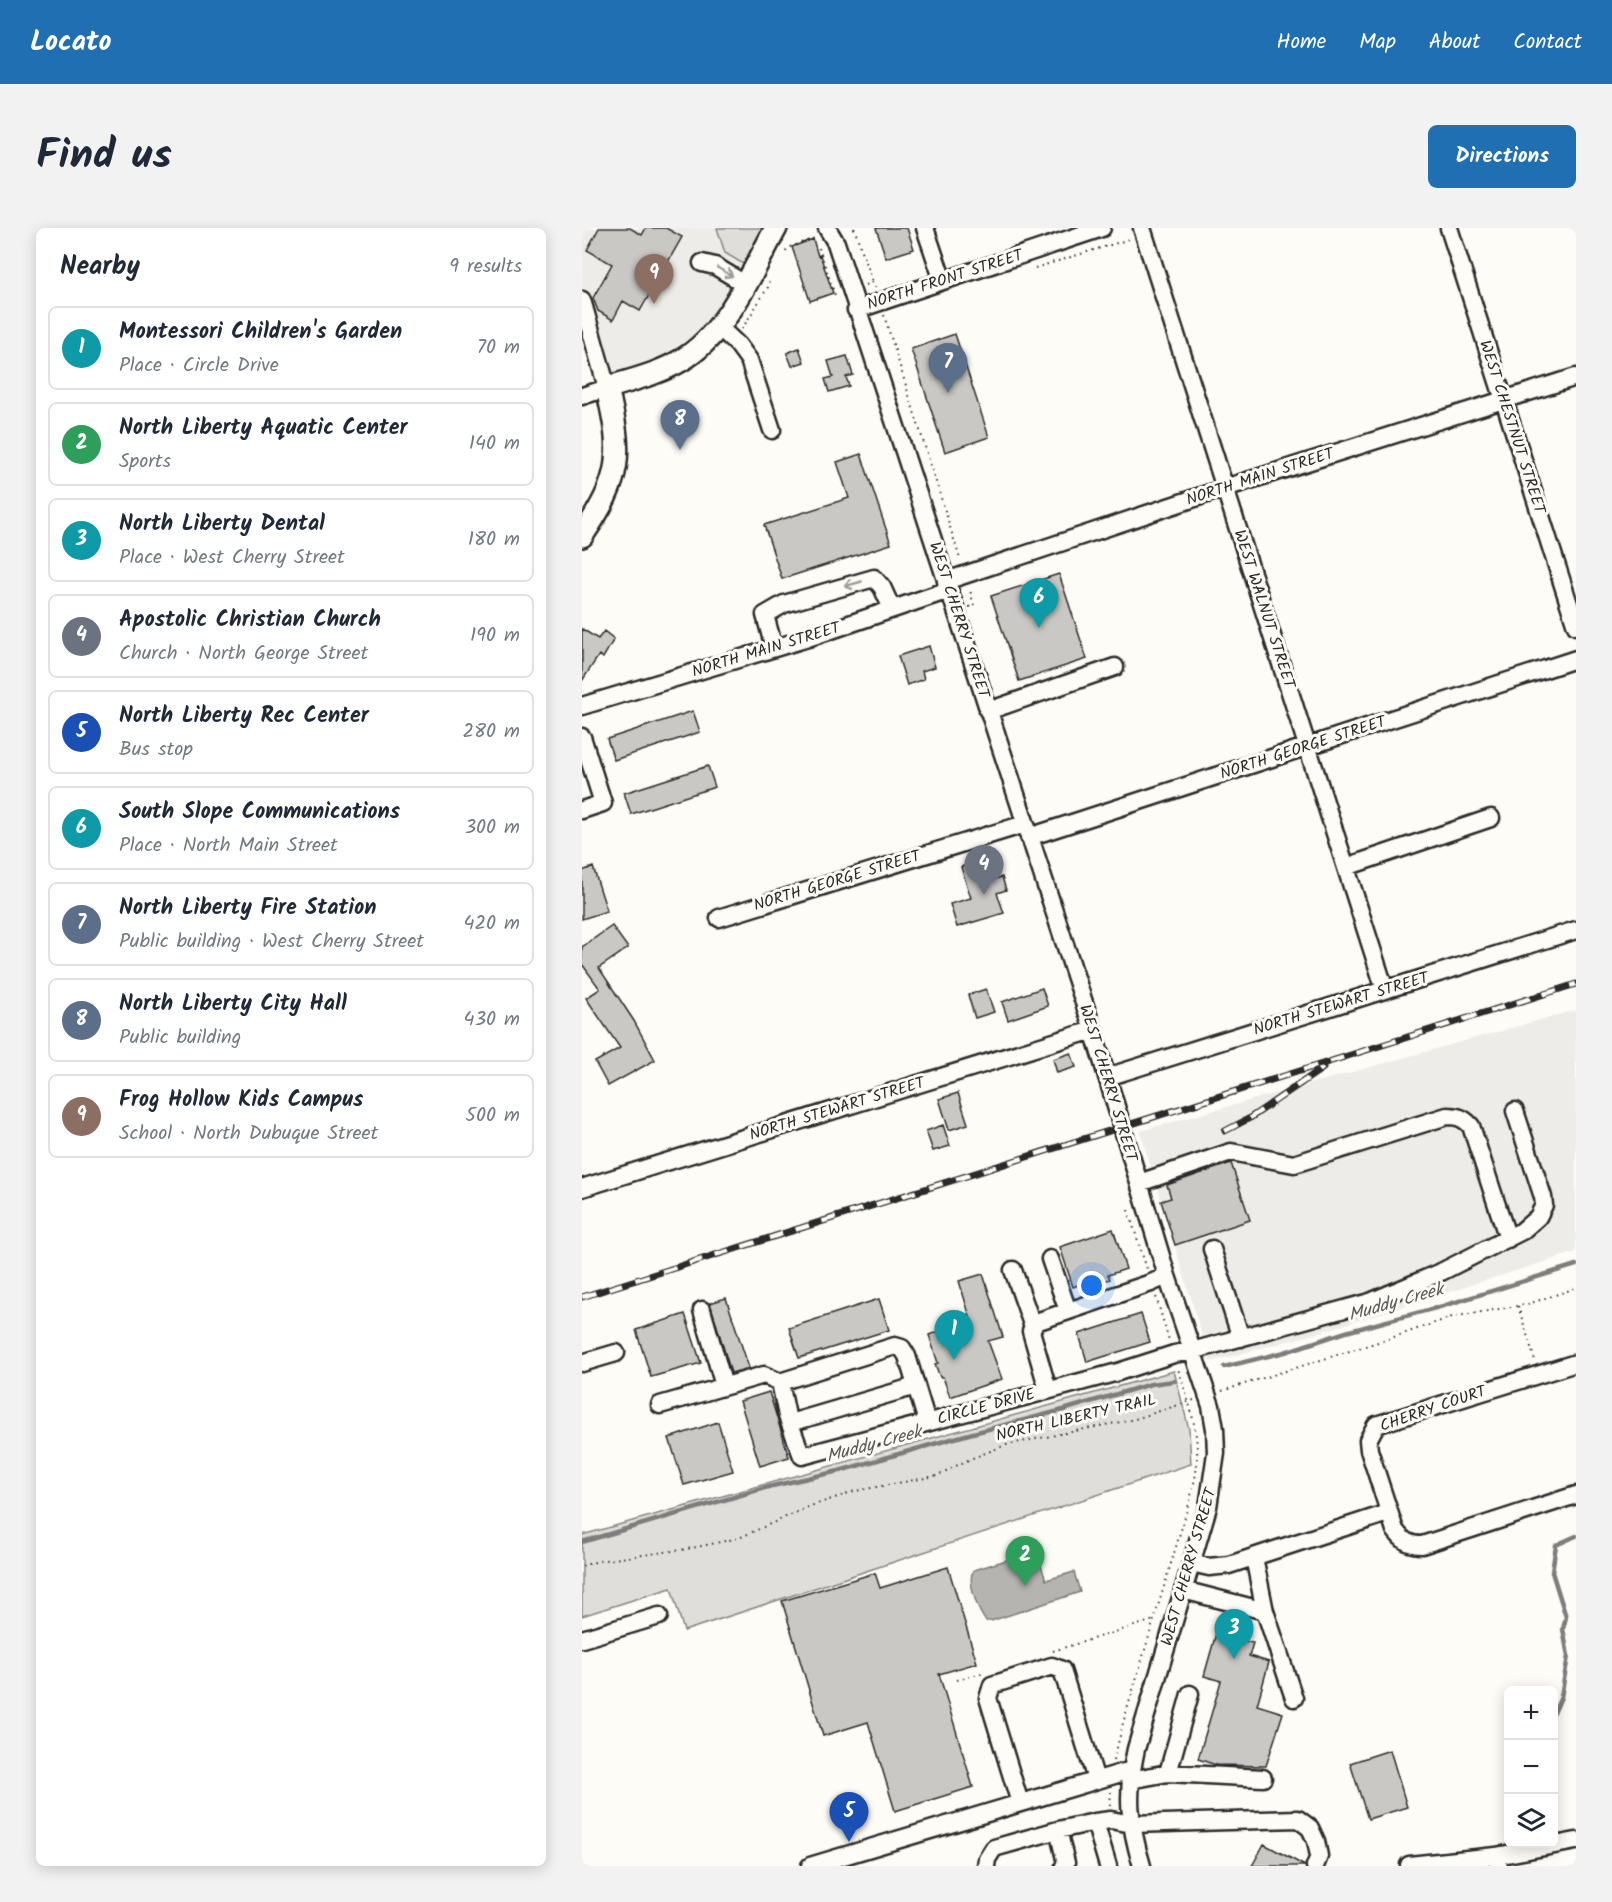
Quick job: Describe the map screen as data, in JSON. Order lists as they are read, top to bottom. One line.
{"streets":{"street":["NORTH FRONT STREET","WEST CHESTNUT STREET","NORTH MAIN STREET","WEST WALNUT STREET","WEST CHERRY STREET","NORTH GEORGE STREET","NORTH STEWART STREET","CIRCLE DRIVE","CHERRY COURT"],"path":["NORTH LIBERTY TRAIL"]},"crossings":[["NORTH FRONT STREET","WEST CHERRY STREET"],["WEST CHESTNUT STREET","NORTH MAIN STREET"],["NORTH MAIN STREET","WEST WALNUT STREET"],["NORTH MAIN STREET","WEST CHERRY STREET"],["WEST WALNUT STREET","NORTH GEORGE STREET"],["WEST WALNUT STREET","NORTH STEWART STREET"],["WEST CHERRY STREET","NORTH GEORGE STREET"],["WEST CHERRY STREET","NORTH STEWART STREET"],["WEST CHERRY STREET","CIRCLE DRIVE"],["WEST CHERRY STREET","NORTH LIBERTY TRAIL"]],"water":["Muddy Creek"],"page":{"header":"Locato","nav":["Home","Map","About","Contact"],"title":"Find us","buttons":"Directions","heading":["Nearby","9 results"],"pins":["9","7","8","6","4","1","2","3","5"],"list":[{"mark":"1","name":"Montessori Children's Garden","note":"Place · Circle Drive","value":"70 m"},{"mark":"2","name":"North Liberty Aquatic Center","note":"Sports","value":"140 m"},{"mark":"3","name":"North Liberty Dental","note":"Place · West Cherry Street","value":"180 m"},{"mark":"4","name":"Apostolic Christian Church","note":"Church · North George Street","value":"190 m"},{"mark":"5","name":"North Liberty Rec Center","note":"Bus stop","value":"280 m"},{"mark":"6","name":"South Slope Communications","note":"Place · North Main Street","value":"300 m"},{"mark":"7","name":"North Liberty Fire Station","note":"Public building · West Cherry Street","value":"420 m"},{"mark":"8","name":"North Liberty City Hall","note":"Public building","value":"430 m"},{"mark":"9","name":"Frog Hollow Kids Campus","note":"School · North Dubuque Street","value":"500 m"}],"map_buttons":["+","−"]}}
